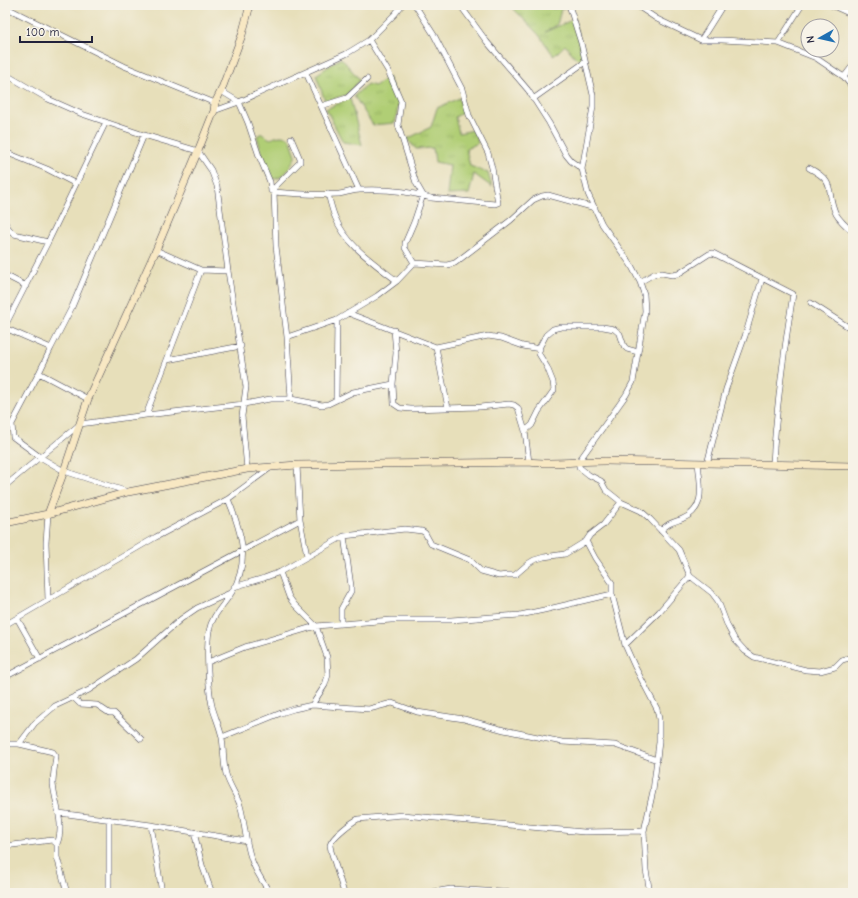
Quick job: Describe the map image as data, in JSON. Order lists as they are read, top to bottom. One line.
{"scale_bar":"100 m","north":"left"}
